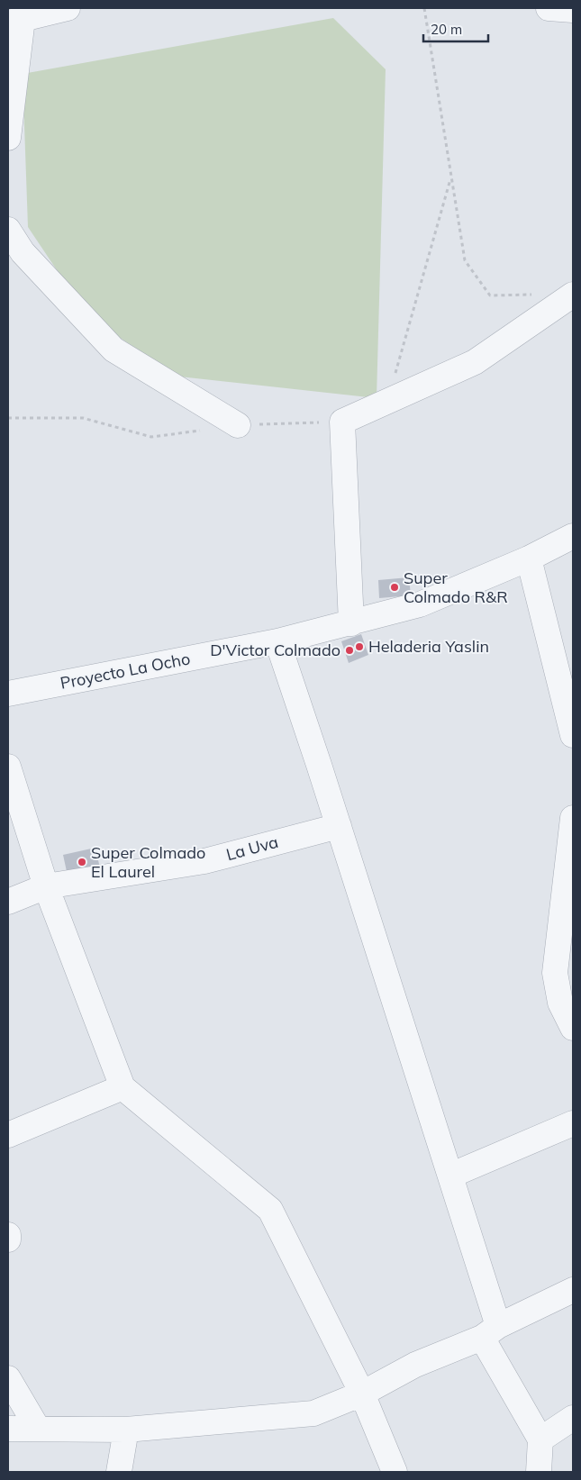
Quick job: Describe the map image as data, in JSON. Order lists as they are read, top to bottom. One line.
{"streets":{"street":["Proyecto La Ocho","La Uva"]},"places":["Super Colmado R&R","Heladeria Yaslin","D'Victor Colmado","Super Colmado El Laurel"],"scale_bar":"20 m"}
